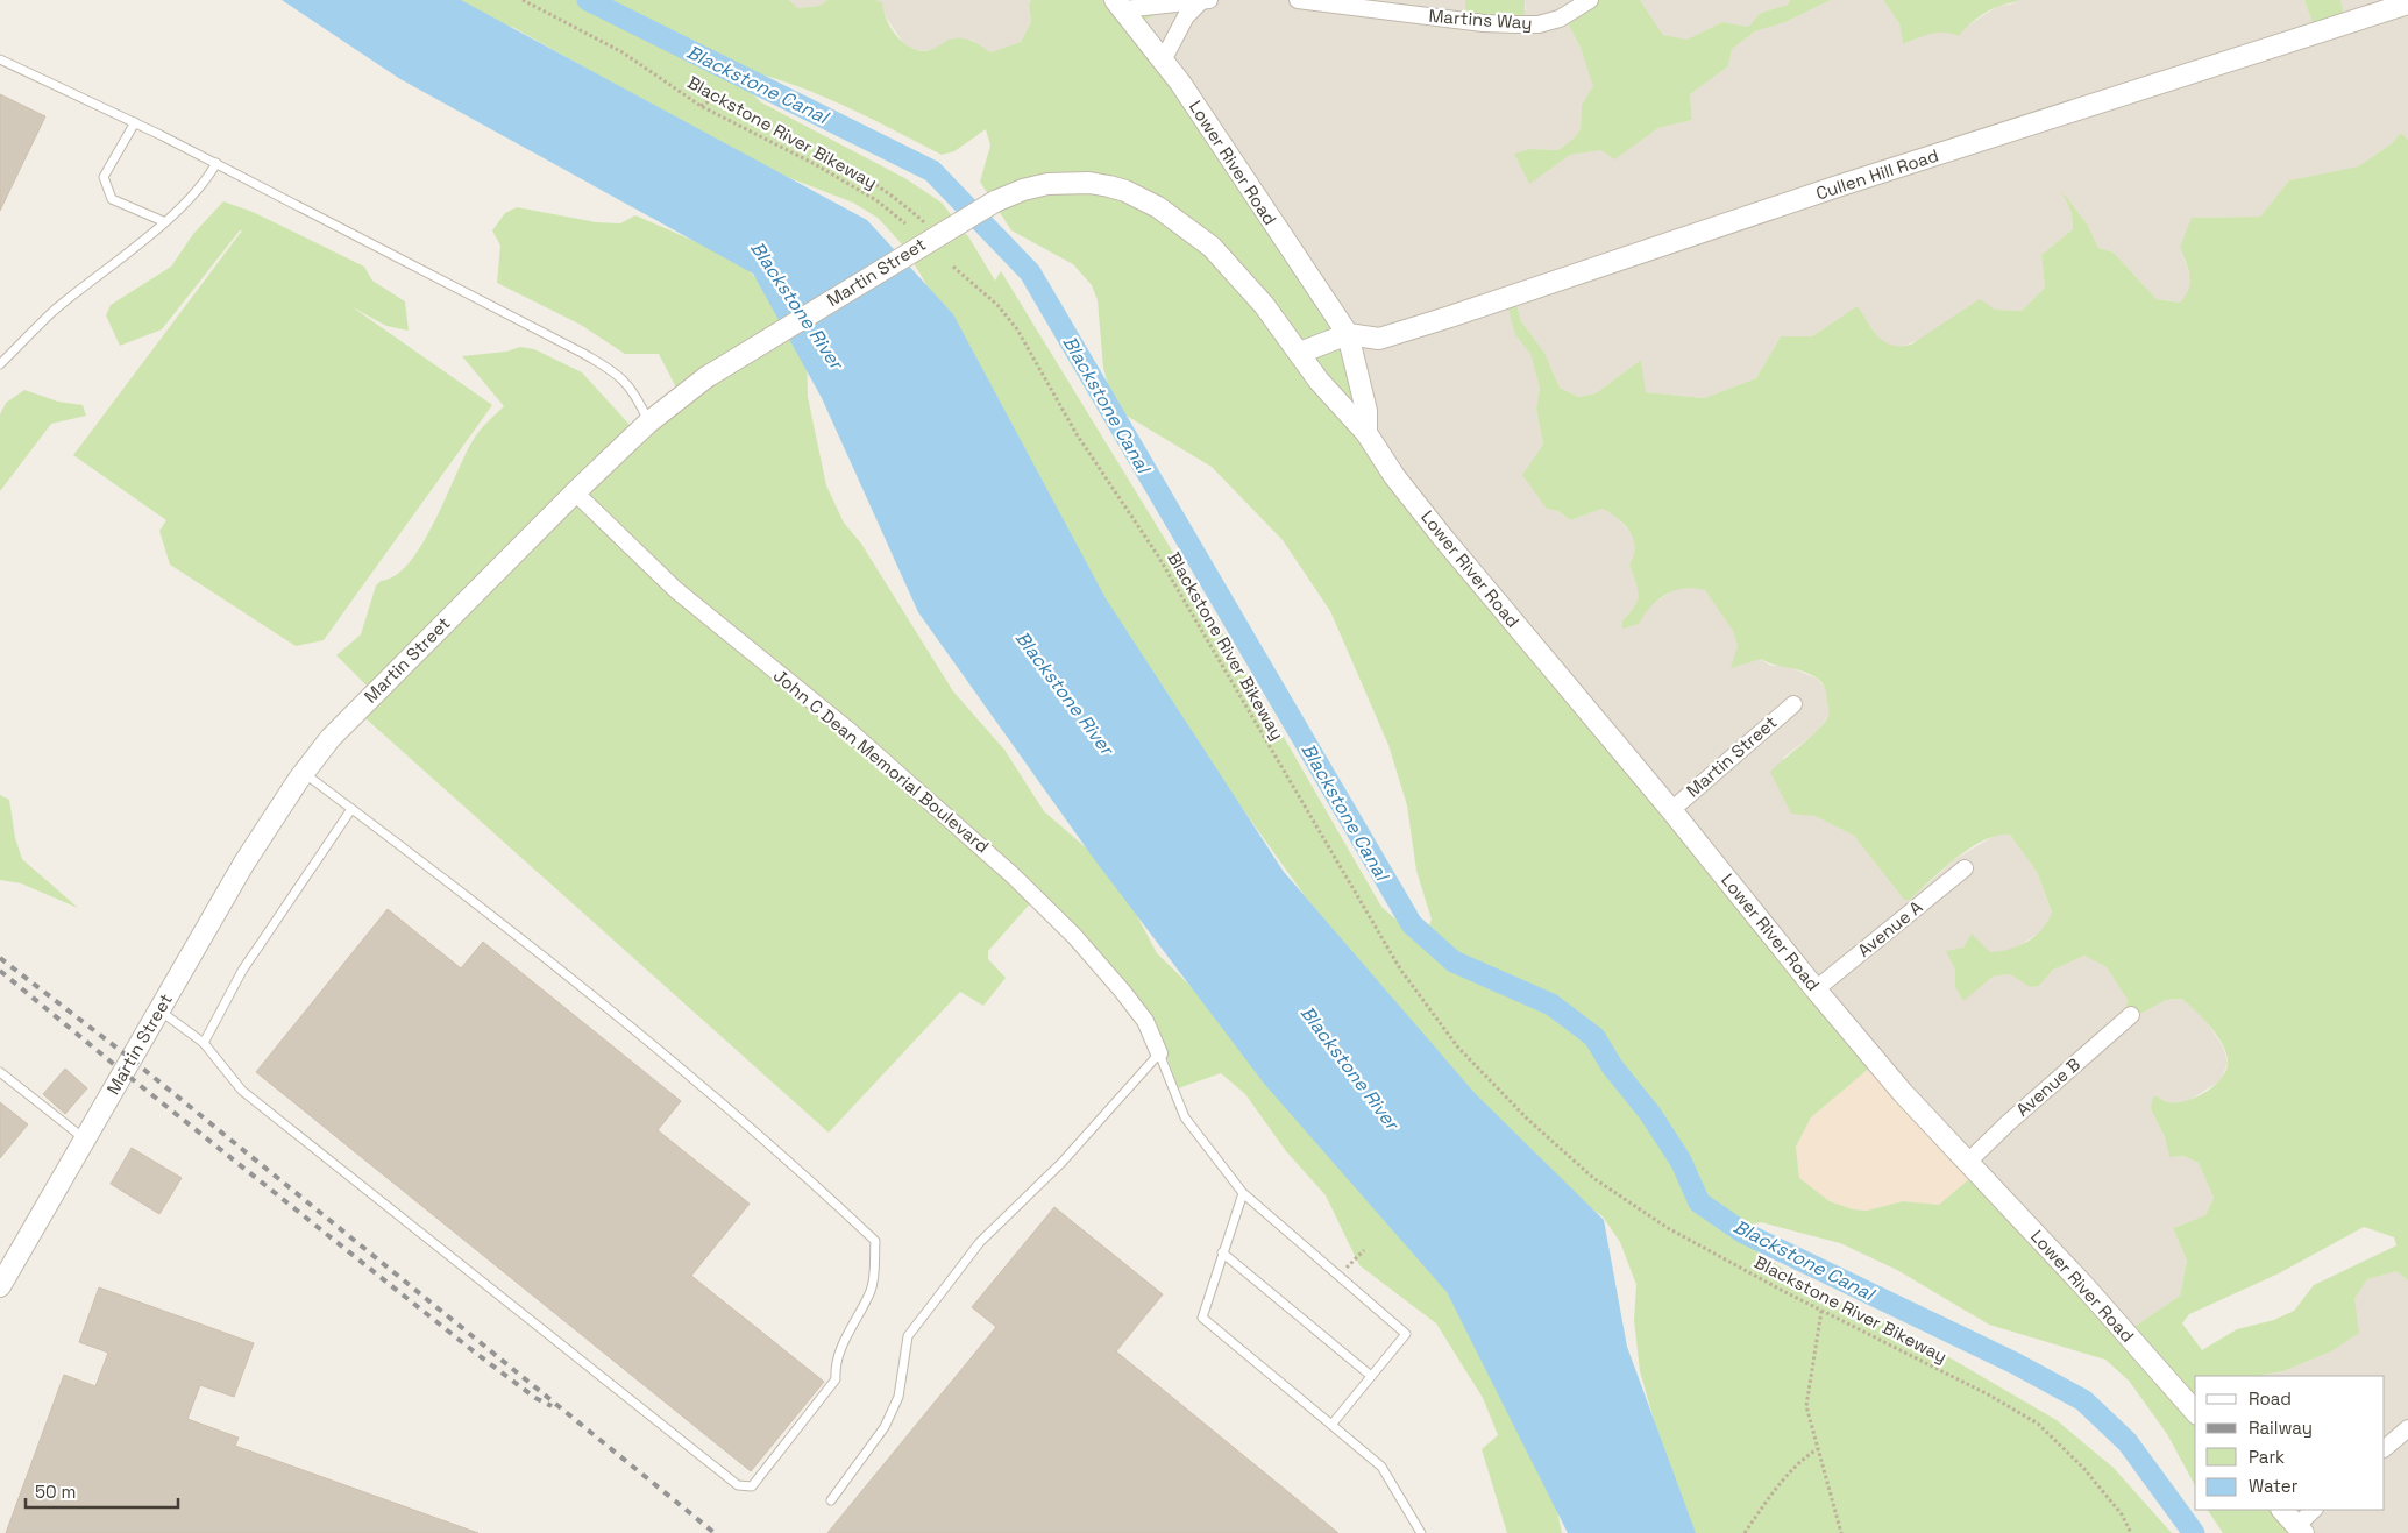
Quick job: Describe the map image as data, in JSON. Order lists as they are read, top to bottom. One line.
{"streets":{"street":["Martins Way","Lower River Road","Cullen Hill Road","Martin Street","John C Dean Memorial Boulevard","Avenue A","Avenue B"],"path":["Blackstone River Bikeway"]},"crossings":[["Lower River Road","Cullen Hill Road"],["Lower River Road","Martin Street"],["Lower River Road","Avenue A"],["Lower River Road","Avenue B"],["Martin Street","John C Dean Memorial Boulevard"]],"water":["Blackstone Canal","Blackstone River"],"legend":["Road","Railway","Park","Water"],"scale_bar":"50 m"}
